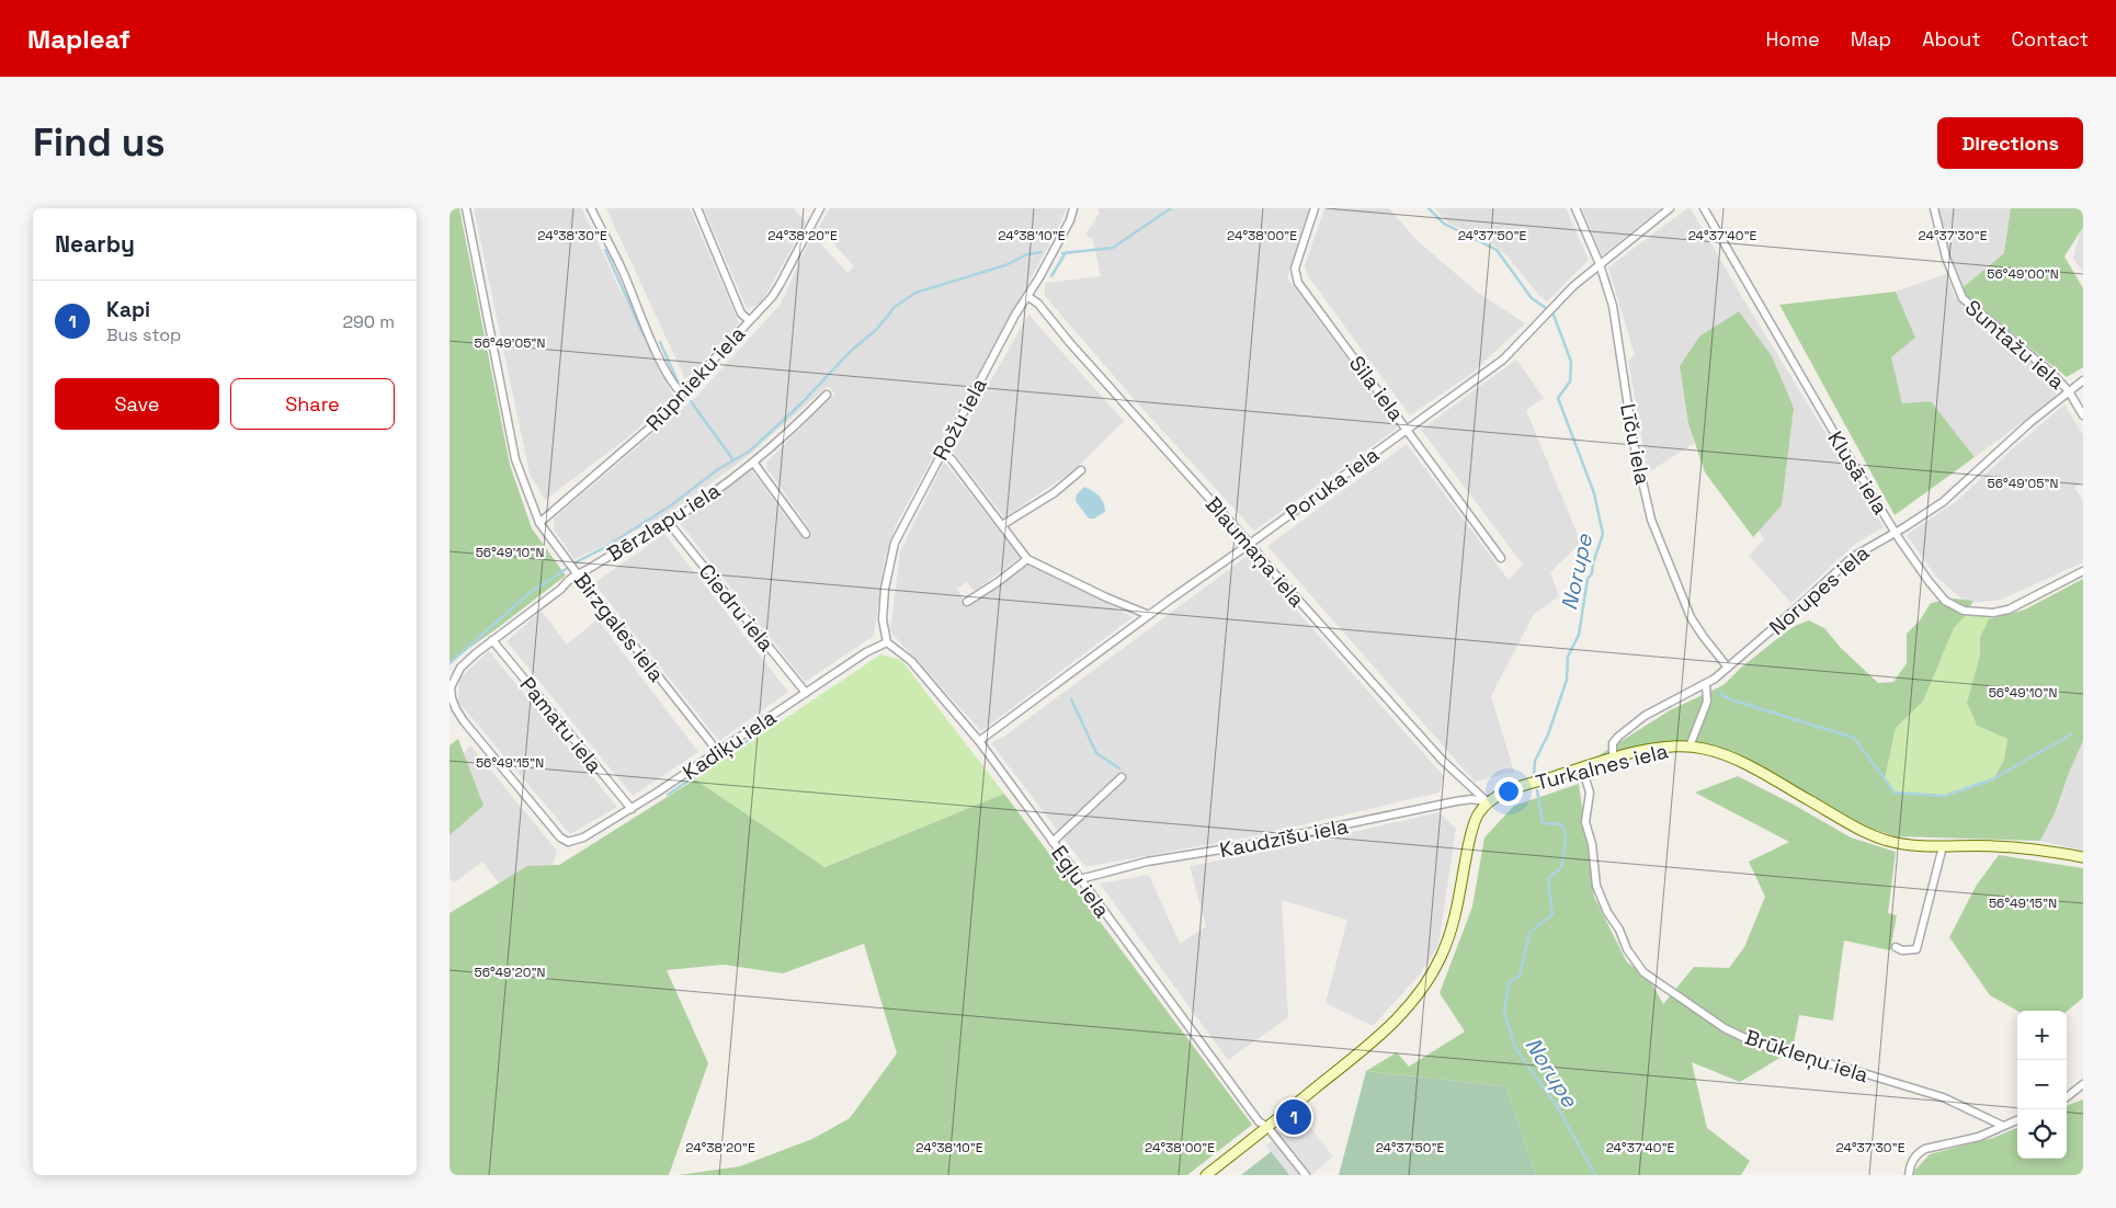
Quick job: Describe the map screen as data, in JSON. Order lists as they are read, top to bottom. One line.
{"streets":{"main road":["Turkalnes iela"],"street":["Suntažu iela","Rūpnieku iela","Sila iela","Rožu iela","Līču iela","Klusā iela","Poruka iela","Bērzlapu iela","Blaumaņa iela","Norupes iela","Ciedru iela","Birzgales iela","Pamatu iela","Kadiķu iela","Kaudzīšu iela","Egļu iela","Brūkleņu iela"]},"crossings":[["Suntažu iela","Norupes iela"],["Rūpnieku iela","Birzgales iela"],["Sila iela","Poruka iela"],["Rožu iela","Blaumaņa iela"],["Rožu iela","Kadiķu iela"],["Rožu iela","Egļu iela"],["Līču iela","Poruka iela"],["Līču iela","Norupes iela"],["Klusā iela","Norupes iela"],["Poruka iela","Blaumaņa iela"],["Poruka iela","Egļu iela"],["Bērzlapu iela","Ciedru iela"],["Bērzlapu iela","Birzgales iela"],["Bērzlapu iela","Pamatu iela"],["Bērzlapu iela","Kadiķu iela"],["Blaumaņa iela","Turkalnes iela"],["Blaumaņa iela","Kaudzīšu iela"],["Norupes iela","Turkalnes iela"],["Ciedru iela","Kadiķu iela"],["Birzgales iela","Kadiķu iela"],["Pamatu iela","Kadiķu iela"],["Kadiķu iela","Egļu iela"],["Turkalnes iela","Kaudzīšu iela"],["Turkalnes iela","Brūkleņu iela"],["Kaudzīšu iela","Egļu iela"]],"water":["Norupe"],"page":{"header":"Mapleaf","nav":["Home","Map","About","Contact"],"buttons":["Directions",["Save","Share"]],"title":"Find us","heading":"Nearby","list":[{"mark":"1","name":"Kapi","note":"Bus stop","value":"290 m"}],"map_buttons":["+","−"],"pins":"1"},"coordinates":["24°38'30\"E","24°38'20\"E","24°38'10\"E","24°38'00\"E","24°37'50\"E","24°37'40\"E","24°37'30\"E","56°49'00\"N","56°49'05\"N","56°49'10\"N","56°49'15\"N","56°49'20\"N"]}
